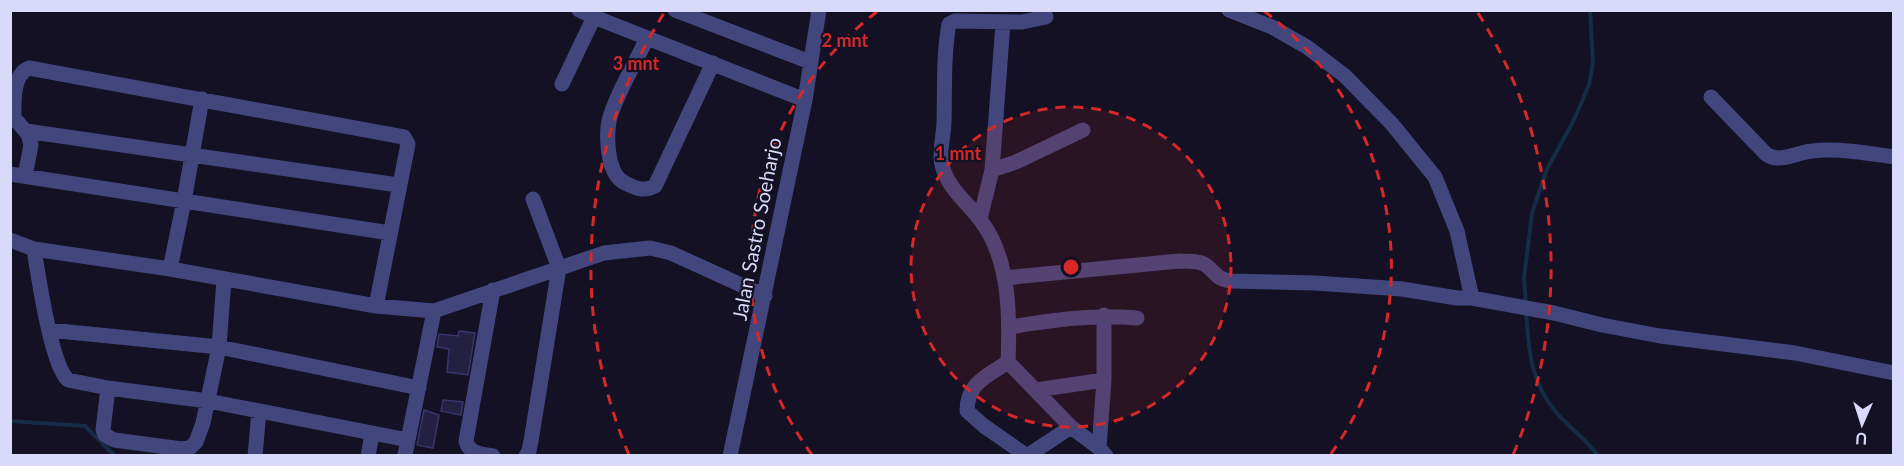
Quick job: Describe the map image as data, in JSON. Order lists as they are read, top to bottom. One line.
{"streets":{"street":["Jalan Sastro Soeharjo"]},"north":"bottom","rings":["2 mnt","3 mnt","1 mnt"]}
